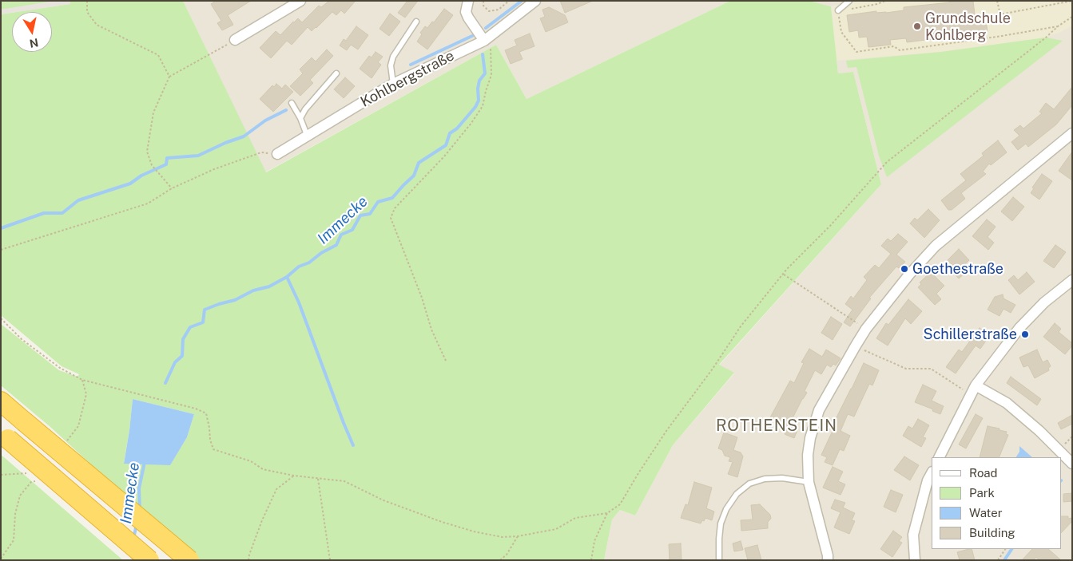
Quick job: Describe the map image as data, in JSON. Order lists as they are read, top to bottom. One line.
{"streets":{"street":["Kohlbergstraße"]},"districts":["ROTHENSTEIN"],"water":["Immecke"],"places":["Grundschule Kohlberg","Goethestraße","Schillerstraße"],"legend":["Road","Park","Water","Building"],"north":"bottom"}
